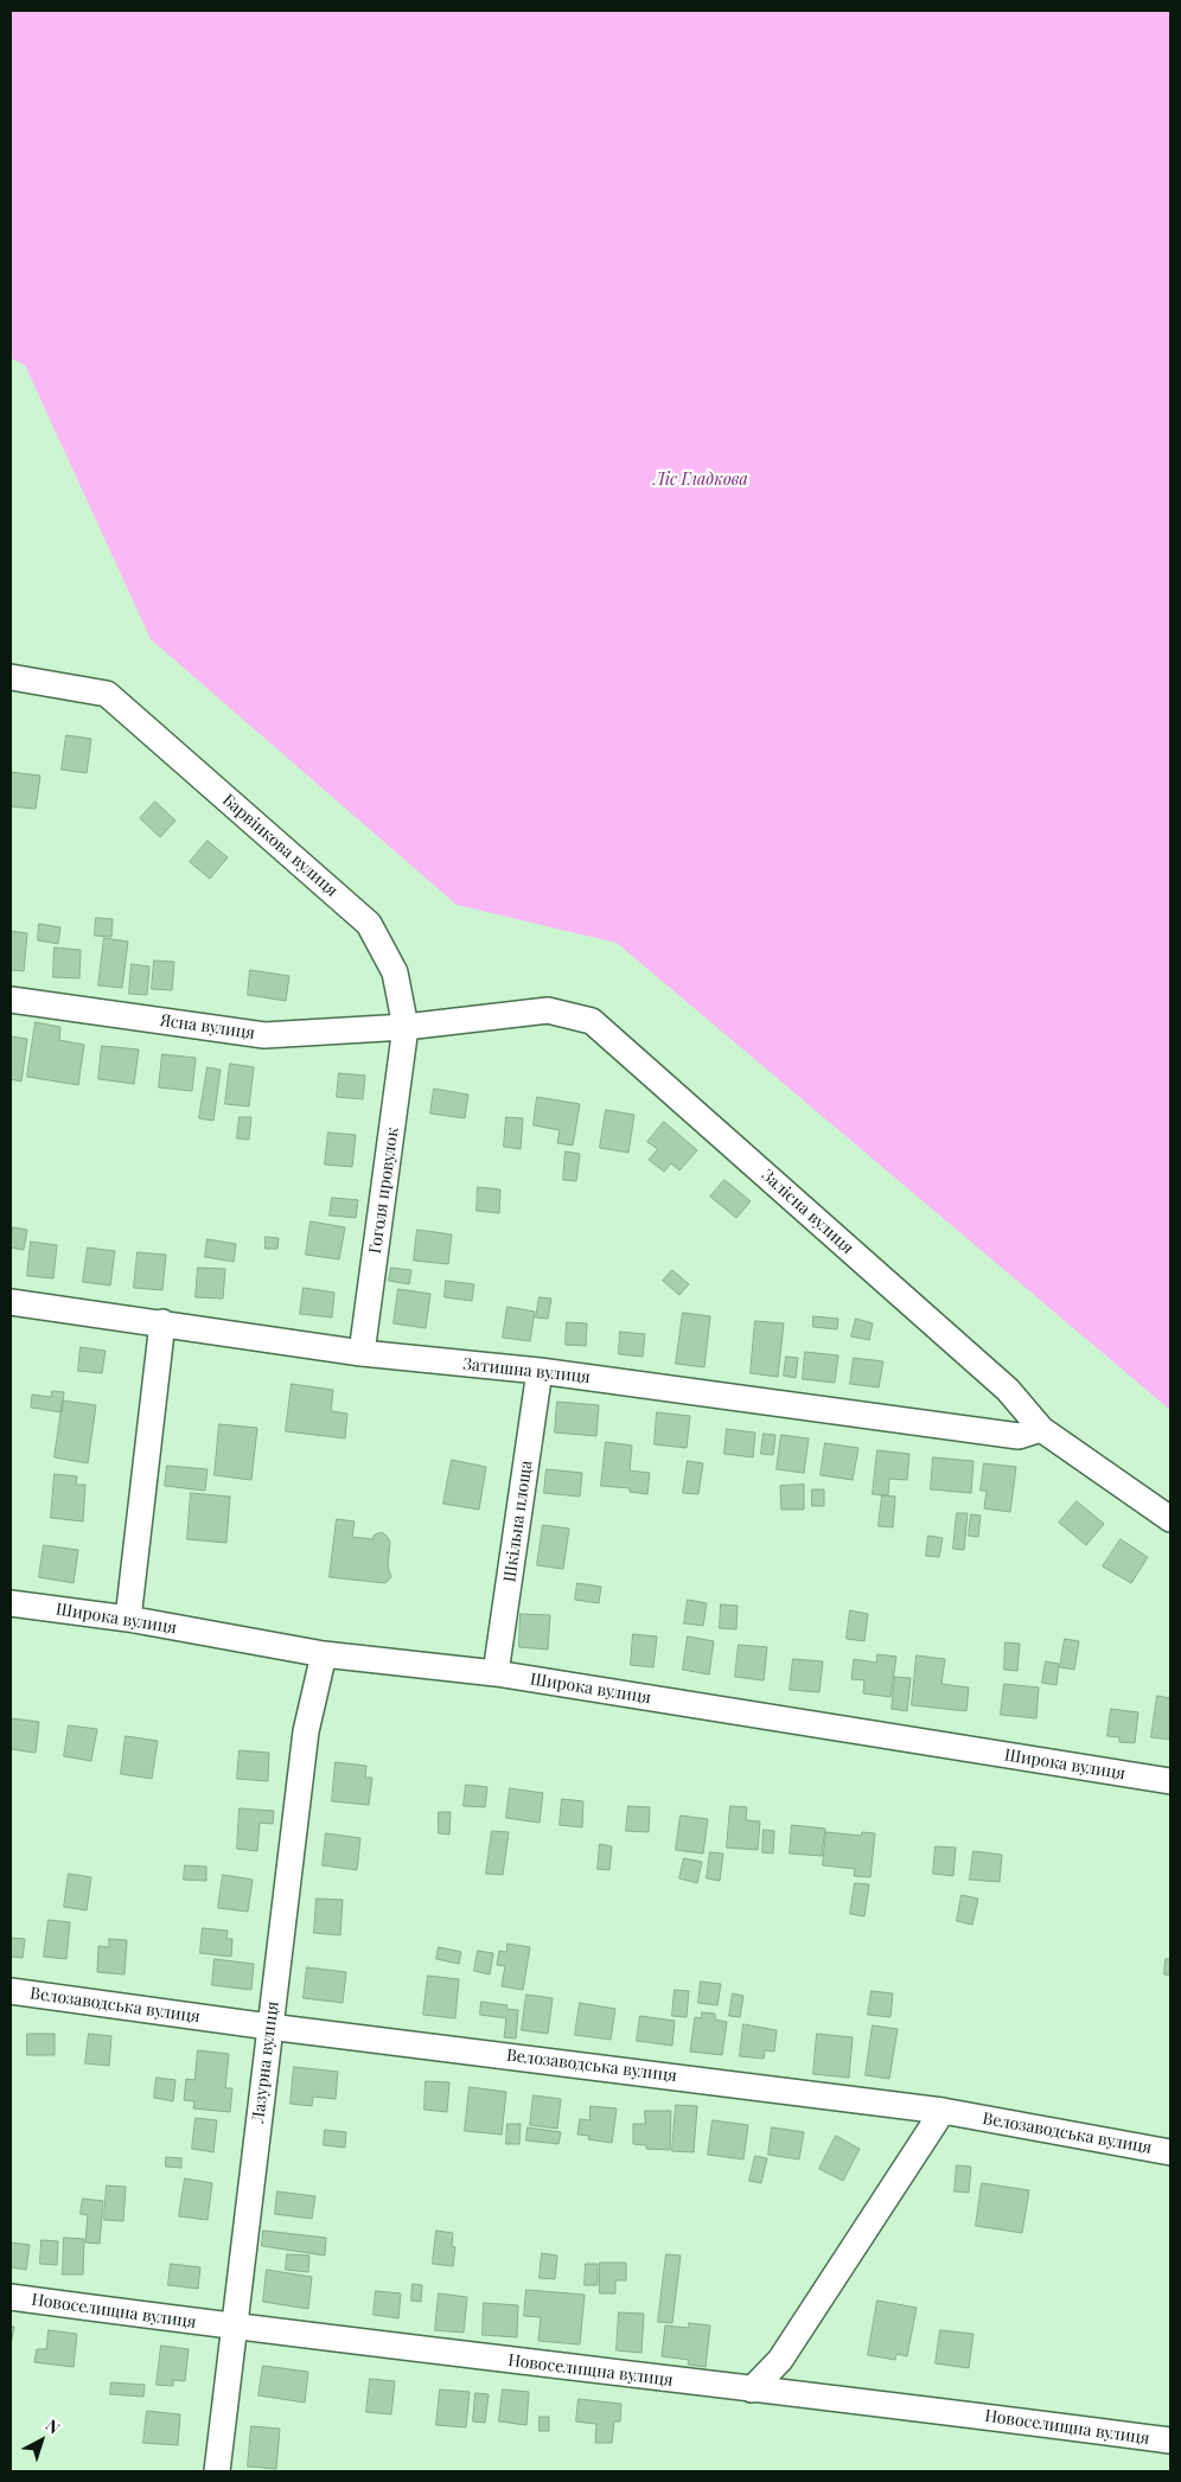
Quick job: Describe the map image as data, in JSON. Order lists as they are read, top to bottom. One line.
{"streets":{"street":["Барвінкова вулиця","Ясна вулиця","Гоголя провулок","Залісна вулиця","Затишна вулиця","Шкільна площа","Широка вулиця","Велозаводська вулиця","Лазурна вулиця","Новоселищна вулиця"]},"crossings":[["Барвінкова вулиця","Ясна вулиця"],["Барвінкова вулиця","Гоголя провулок"],["Барвінкова вулиця","Залісна вулиця"],["Ясна вулиця","Гоголя провулок"],["Ясна вулиця","Залісна вулиця"],["Гоголя провулок","Залісна вулиця"],["Гоголя провулок","Затишна вулиця"],["Залісна вулиця","Затишна вулиця"],["Затишна вулиця","Шкільна площа"],["Шкільна площа","Широка вулиця"],["Широка вулиця","Лазурна вулиця"],["Велозаводська вулиця","Лазурна вулиця"],["Лазурна вулиця","Новоселищна вулиця"]],"parks":["Ліс Гладкова"],"north":"top right"}
